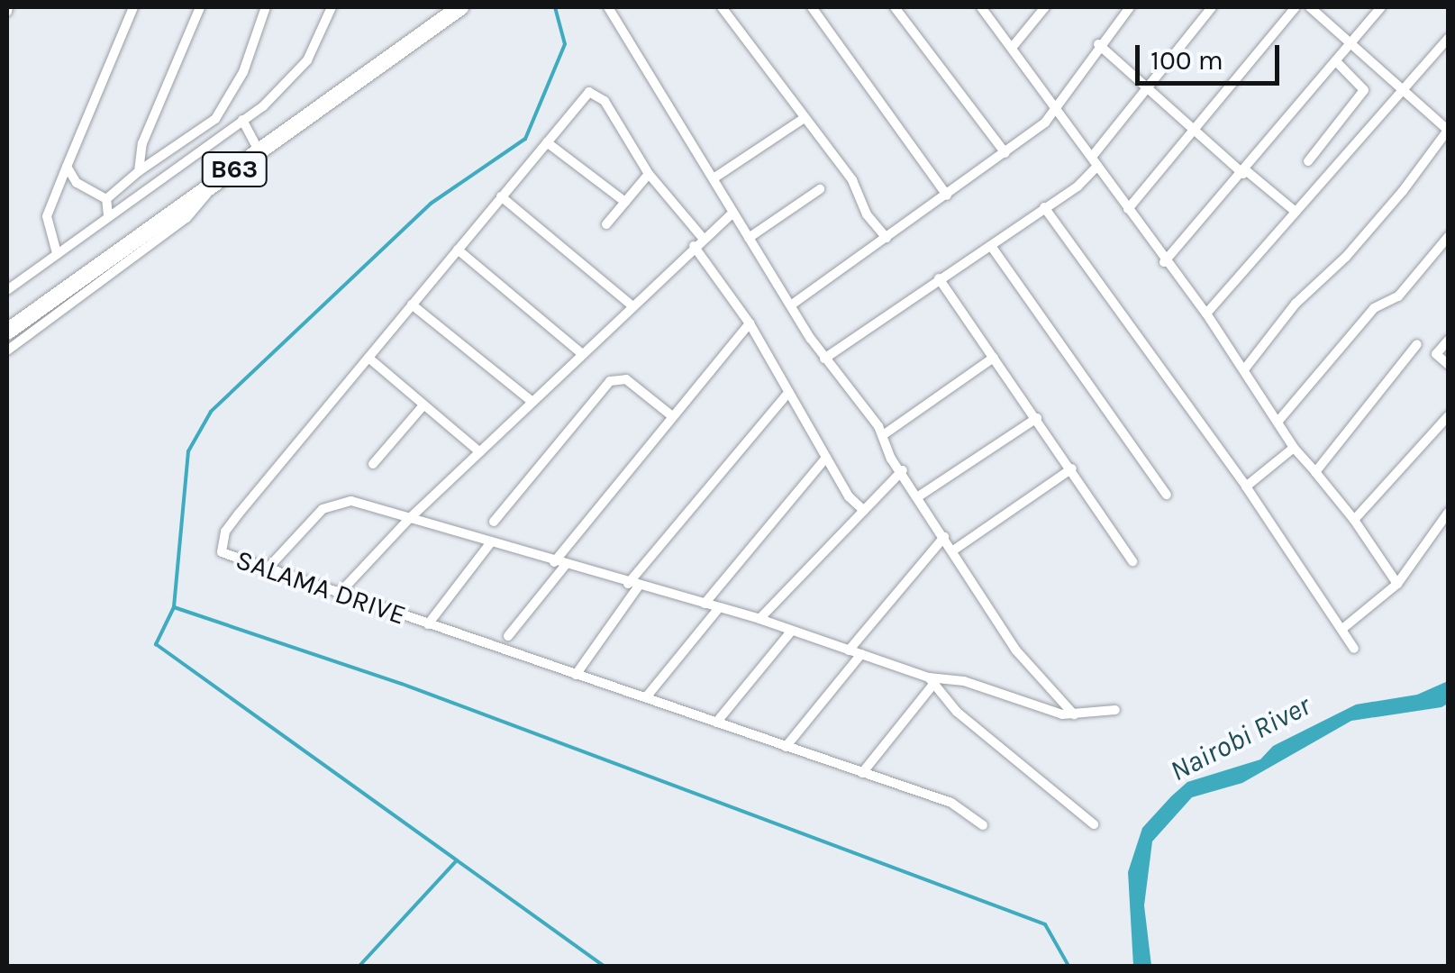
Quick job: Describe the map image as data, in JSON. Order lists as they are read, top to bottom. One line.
{"streets":{"highway":["B63"],"street":["SALAMA DRIVE"]},"water":["Nairobi River"],"scale_bar":"100 m"}
